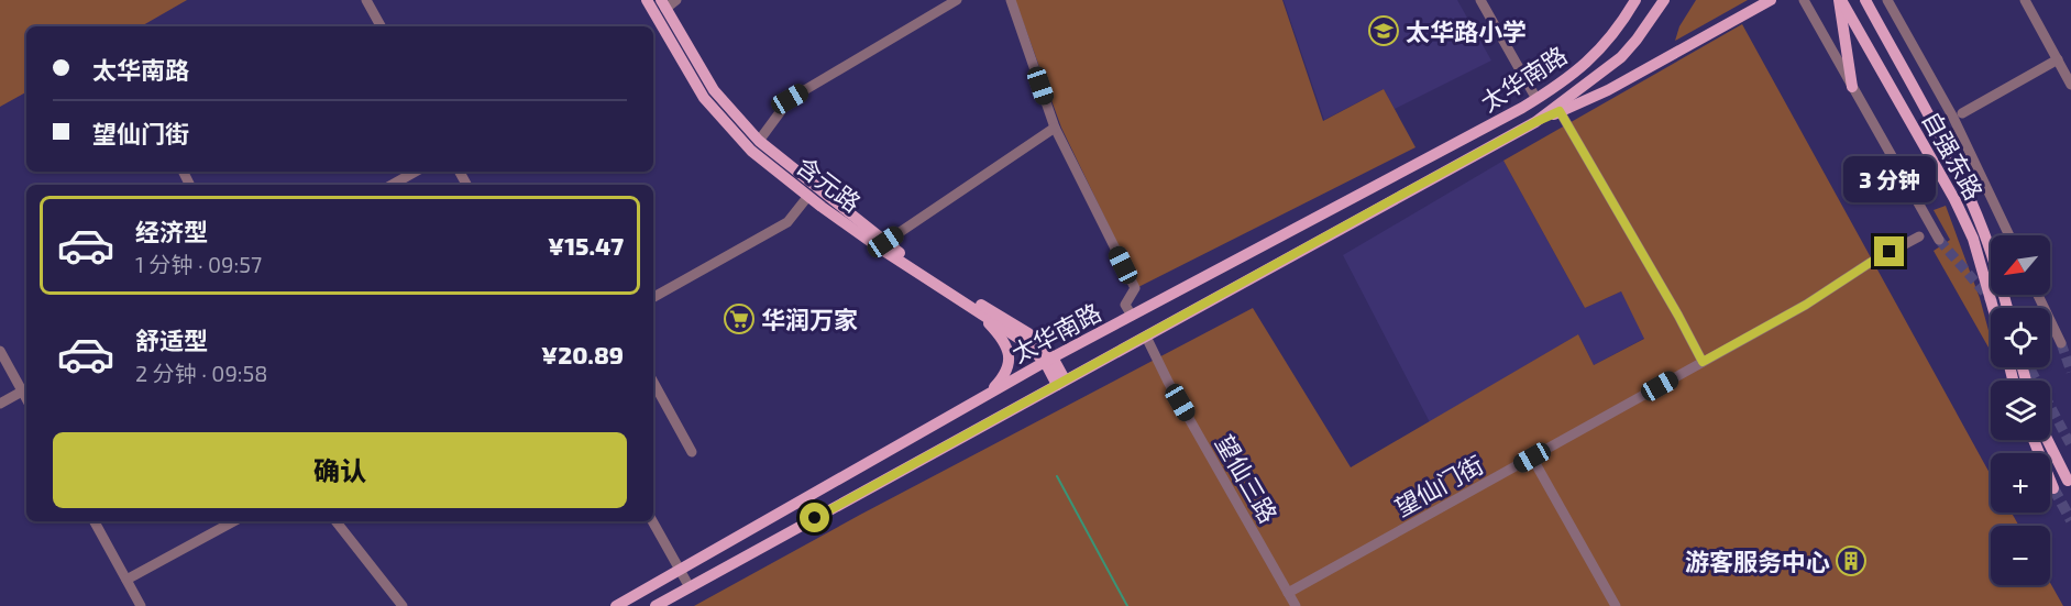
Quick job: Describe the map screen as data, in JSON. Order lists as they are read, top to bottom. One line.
{"streets":{"main road":["太华南路","自强东路","含元路"],"street":["望仙三路","望仙门街"]},"crossings":[["太华南路","含元路"],["太华南路","望仙三路"],["望仙三路","望仙门街"]],"places":{"school or university":["太华路小学"],"supermarket":["华润万家"],"building":["游客服务中心"]},"north":"bottom left","page":{"banner":["太华南路","望仙门街"],"bubble":"3 分钟","list":[{"name":"经济型","note":"1 分钟 · 09:57","value":"¥15.47"},{"name":"舒适型","note":"2 分钟 · 09:58","value":"¥20.89"}],"map_buttons":["+","−"],"buttons":"确认"}}
